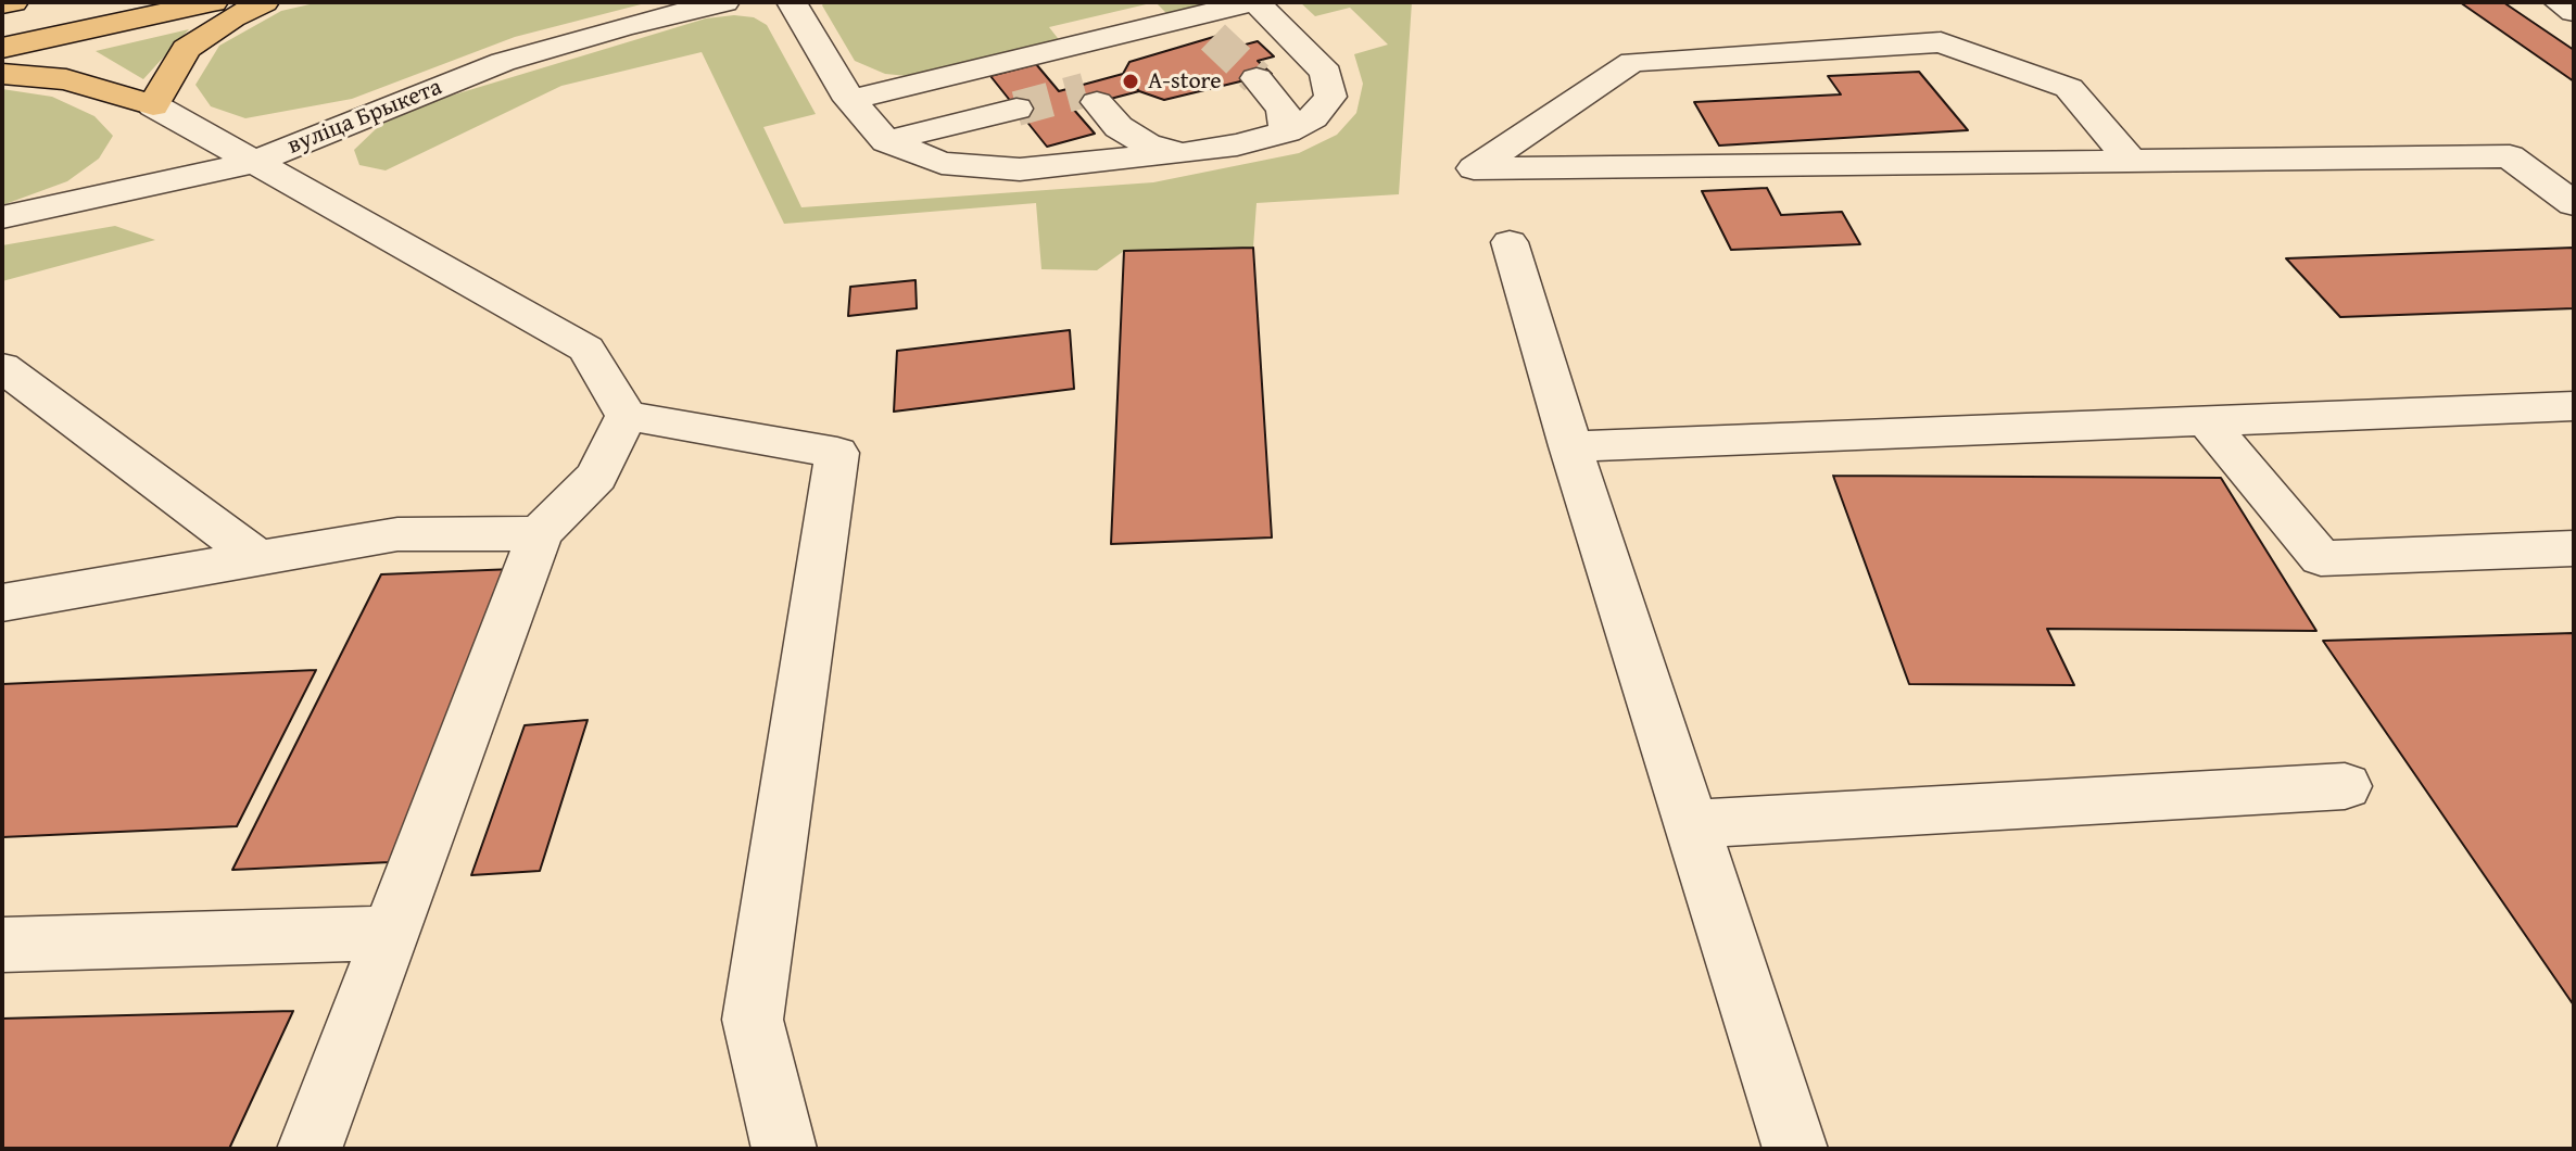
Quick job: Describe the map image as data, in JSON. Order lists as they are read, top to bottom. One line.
{"streets":{"street":["вуліца Брыкета"]},"places":["А-store"]}
